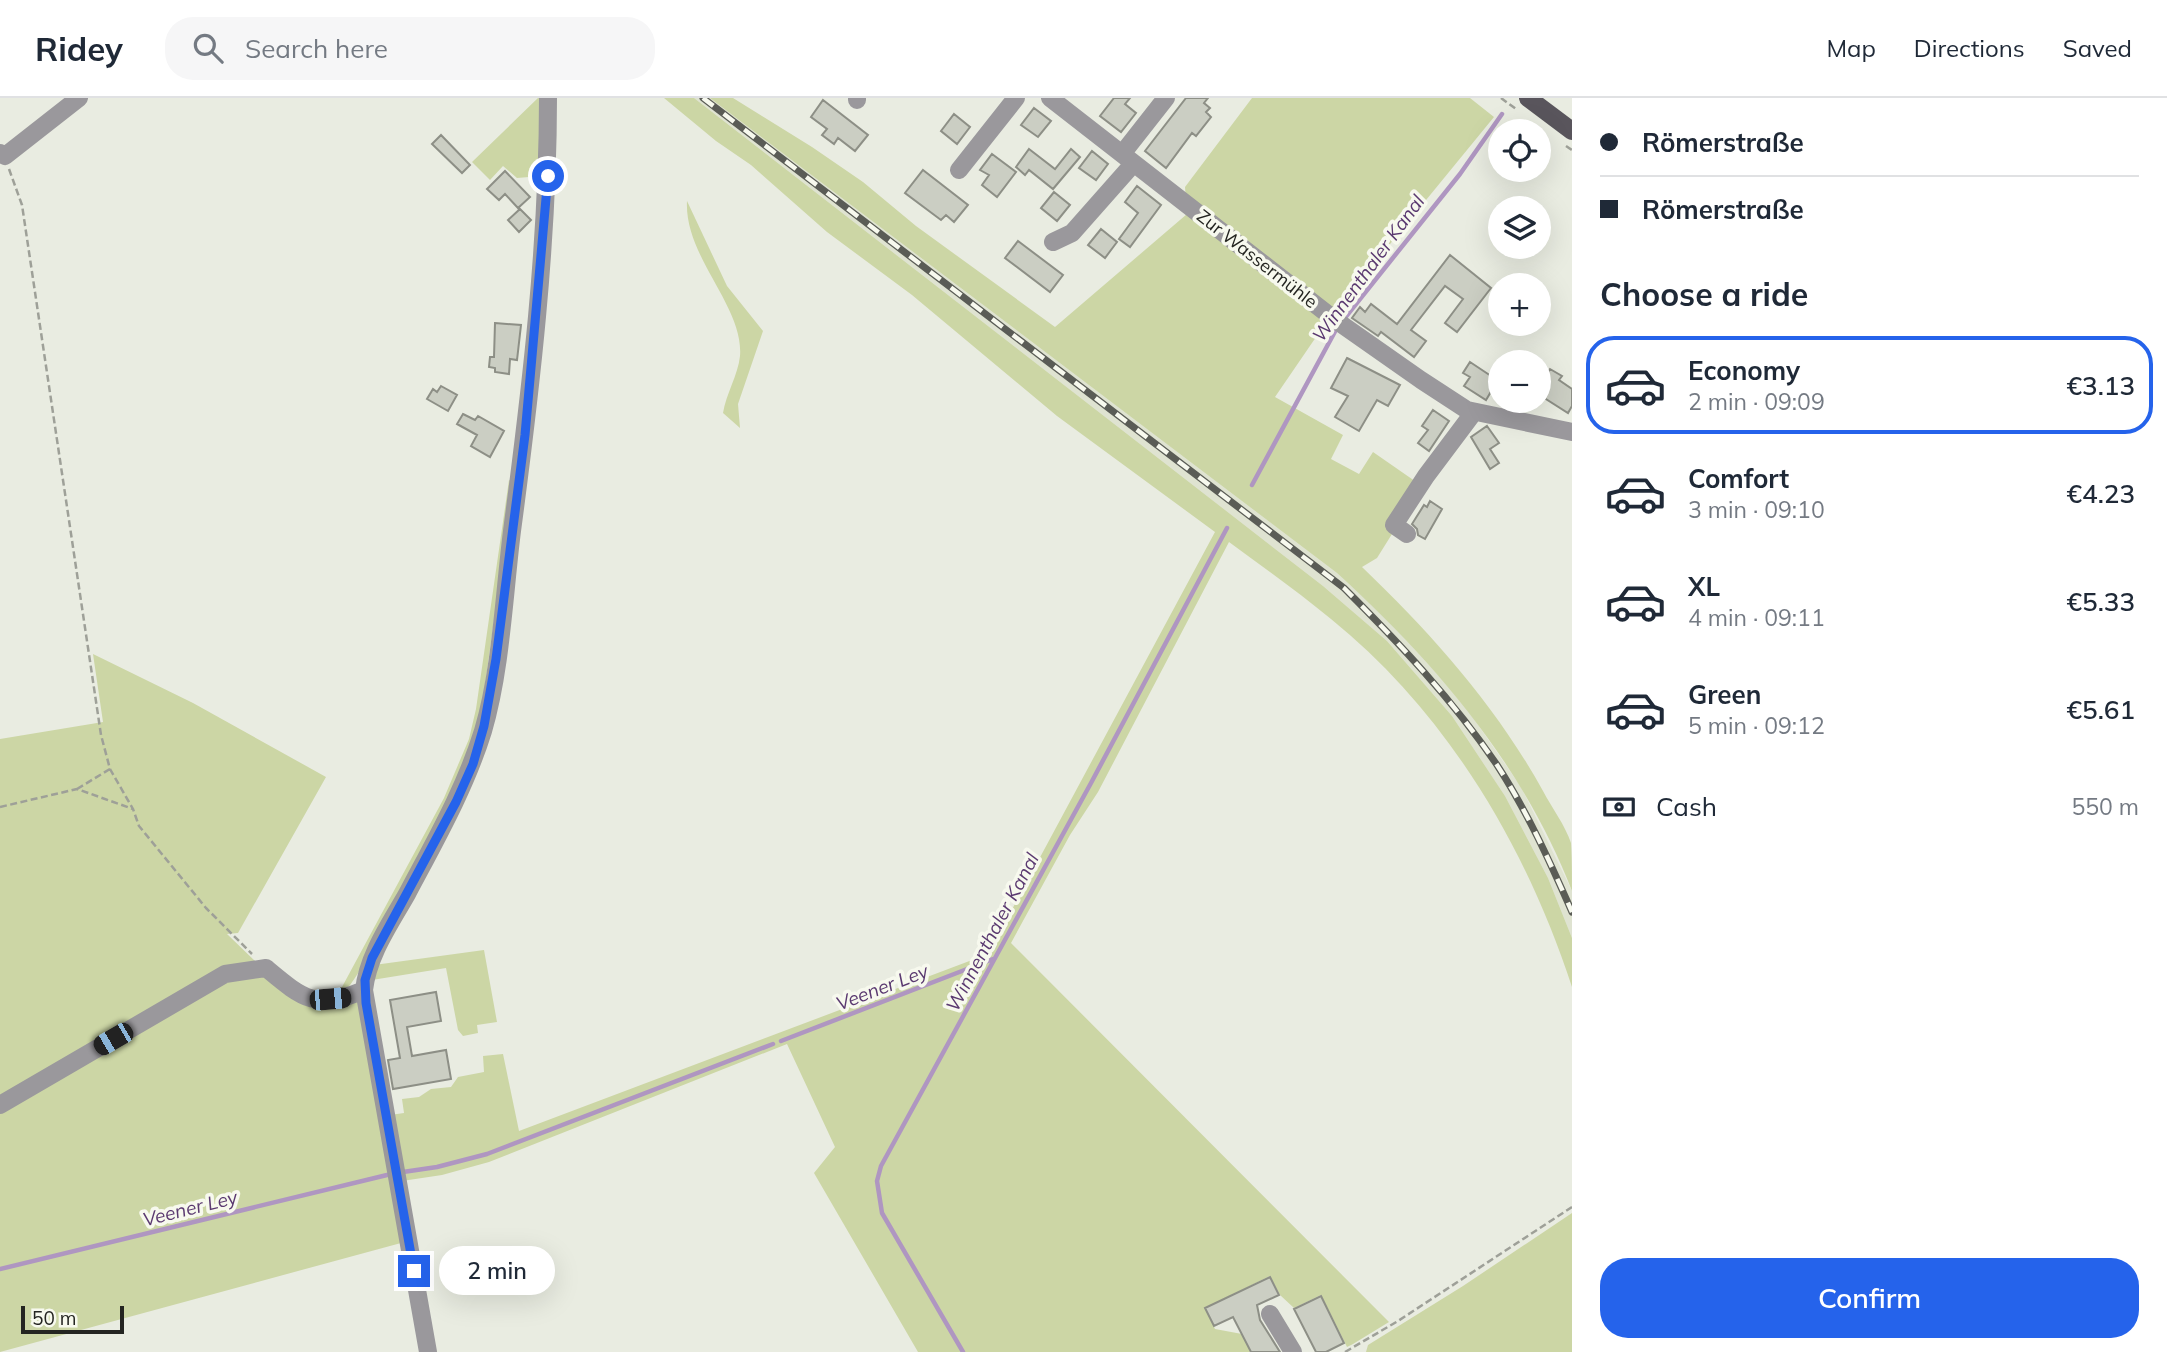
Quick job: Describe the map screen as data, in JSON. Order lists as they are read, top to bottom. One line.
{"streets":{"street":["Zur Wassermühle"]},"water":["Winnenthaler Kanal","Veener Ley"],"scale_bar":"50 m","page":{"header":"Ridey","search":"Search here","nav":["Map","Directions","Saved"],"banner":["Römerstraße","Römerstraße"],"map_buttons":["+","−"],"heading":"Choose a ride","list":[{"name":"Economy","note":"2 min · 09:09","value":"€3.13"},{"name":"Comfort","note":"3 min · 09:10","value":"€4.23"},{"name":"XL","note":"4 min · 09:11","value":"€5.33"},{"name":"Green","note":"5 min · 09:12","value":"€5.61"}],"pay":["Cash","550 m"],"buttons":"Confirm","bubble":"2 min","scale":"50 m"}}
